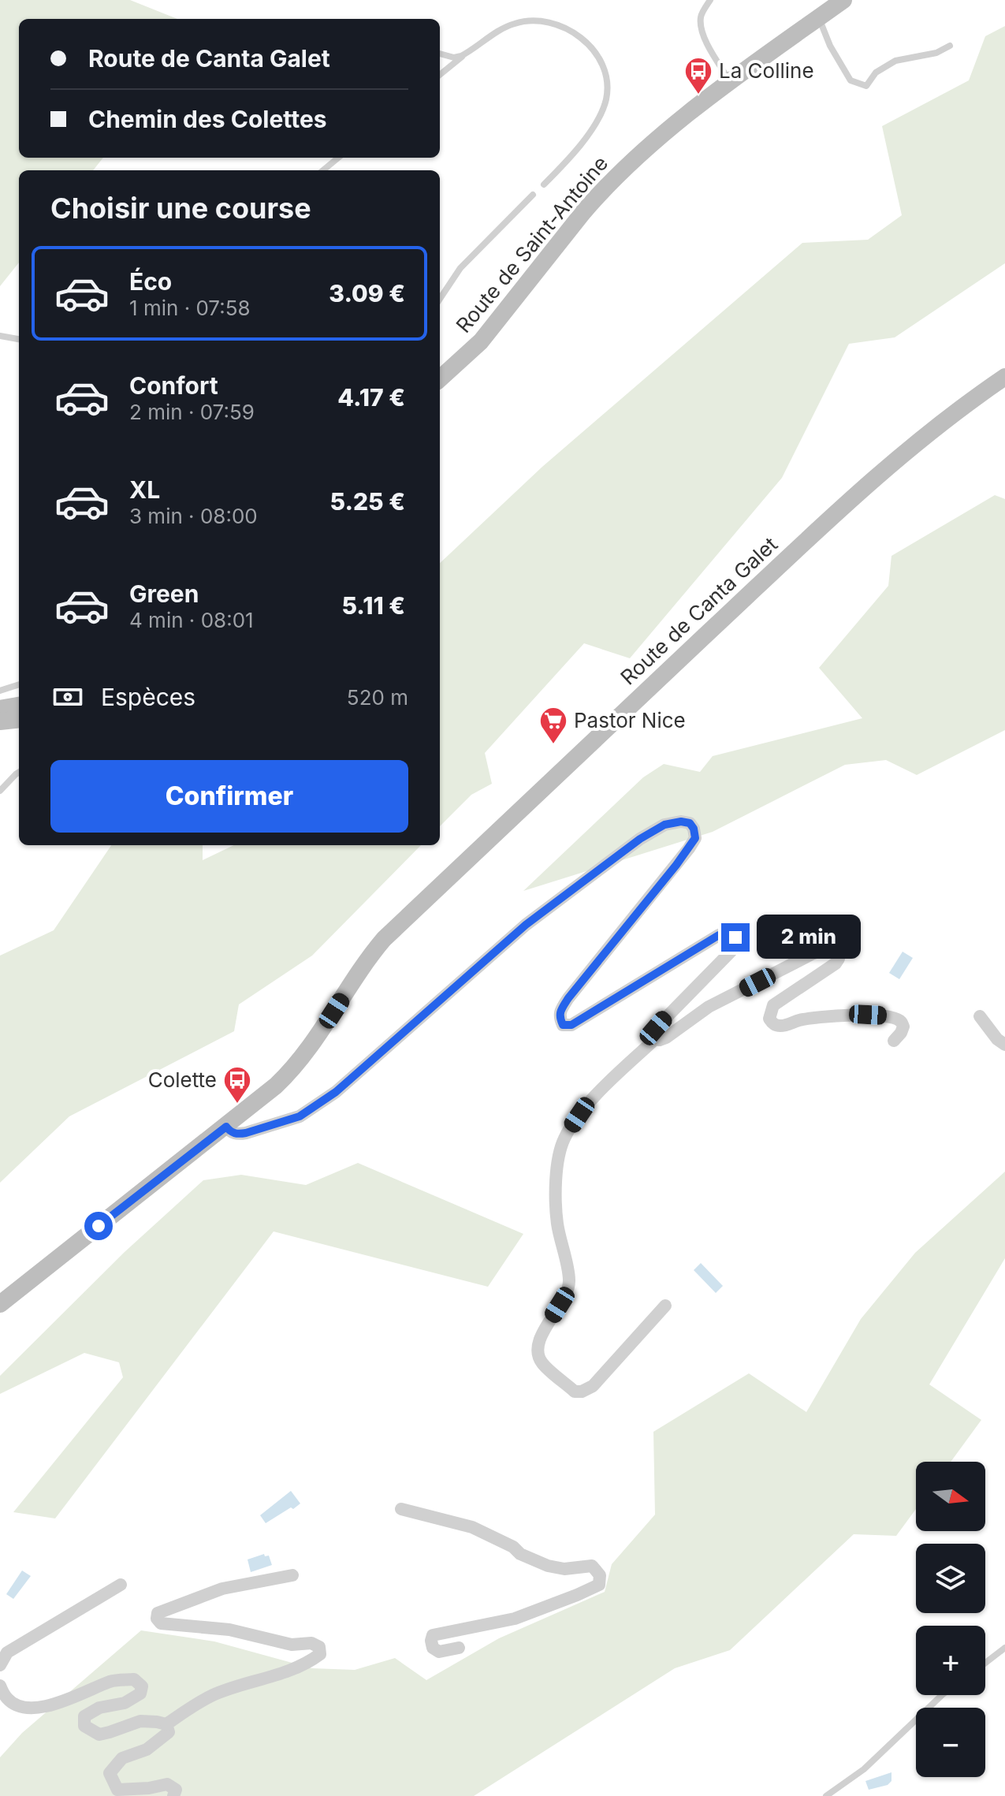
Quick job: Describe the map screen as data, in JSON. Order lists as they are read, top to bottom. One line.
{"streets":{"main road":["Route de Saint-Antoine","Route de Canta Galet"]},"places":{"bus stop":["La Colline","Colette"],"supermarket":["Pastor Nice"]},"north":"right","page":{"banner":["Route de Canta Galet","Chemin des Colettes"],"heading":"Choisir une course","list":[{"name":"Éco","note":"1 min · 07:58","value":"3.09 €"},{"name":"Confort","note":"2 min · 07:59","value":"4.17 €"},{"name":"XL","note":"3 min · 08:00","value":"5.25 €"},{"name":"Green","note":"4 min · 08:01","value":"5.11 €"}],"pay":["Espèces","520 m"],"buttons":"Confirmer","bubble":"2 min","map_buttons":["+","−"]}}
